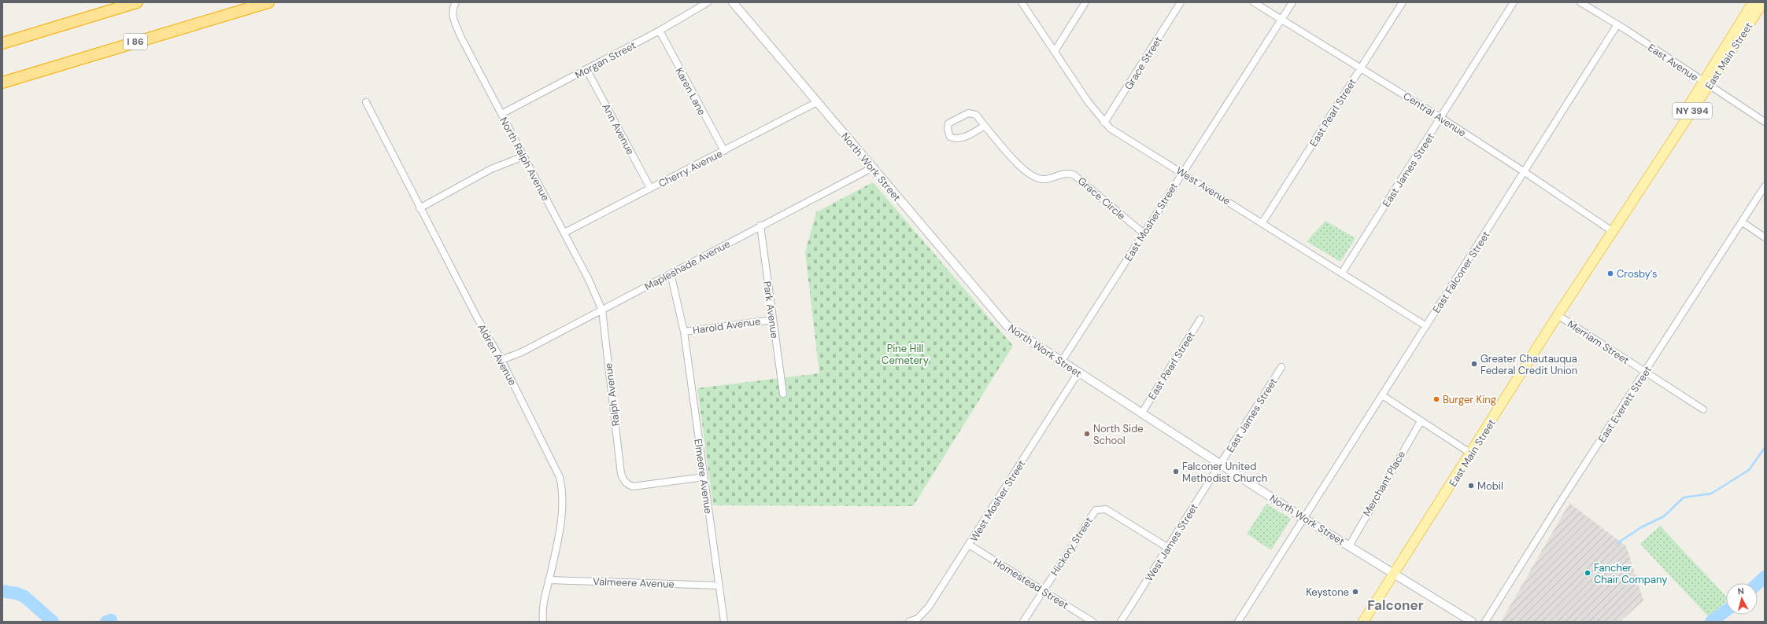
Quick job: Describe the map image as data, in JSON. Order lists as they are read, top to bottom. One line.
{"streets":{"highway":["I 86"],"main road":["East Main Street","NY 394"],"street":["Morgan Street","East Avenue","Grace Street","Karen Lane","East Pearl Street","Central Avenue","Ann Avenue","North Ralph Avenue","North Work Street","Cherry Avenue","East James Street","West Avenue","Grace Circle","East Mosher Street","Mapleshade Avenue","East Falconer Street","Park Avenue","Harold Avenue","Merriam Street","Aldren Avenue","Ralph Avenue","East Everett Street","Elmeere Avenue","Merchant Place","West Mosher Street","West James Street","Hickory Street","Valmeere Avenue","Homestead Street"]},"crossings":[["East Main Street","East Avenue"],["East Main Street","NY 394"],["East Main Street","Central Avenue"],["East Main Street","North Work Street"],["East Main Street","Merriam Street"],["Morgan Street","Karen Lane"],["Morgan Street","Ann Avenue"],["Morgan Street","North Ralph Avenue"],["East Avenue","East Falconer Street"],["Grace Street","West Avenue"],["Karen Lane","Cherry Avenue"],["NY 394","North Work Street"],["East Pearl Street","Central Avenue"],["East Pearl Street","North Work Street"],["East Pearl Street","West Avenue"],["Central Avenue","East James Street"],["Central Avenue","East Mosher Street"],["Central Avenue","East Falconer Street"],["Ann Avenue","Cherry Avenue"],["North Ralph Avenue","Cherry Avenue"],["North Ralph Avenue","Mapleshade Avenue"],["North Ralph Avenue","Ralph Avenue"],["North Work Street","Cherry Avenue"],["North Work Street","East James Street"],["North Work Street","East Mosher Street"],["North Work Street","Mapleshade Avenue"],["North Work Street","East Falconer Street"],["North Work Street","Merchant Place"],["North Work Street","West Mosher Street"],["North Work Street","West James Street"],["East James Street","West Avenue"],["East James Street","West James Street"],["West Avenue","East Mosher Street"],["West Avenue","East Falconer Street"],["Grace Circle","East Mosher Street"],["Mapleshade Avenue","Park Avenue"],["Mapleshade Avenue","Harold Avenue"],["Mapleshade Avenue","Aldren Avenue"],["Mapleshade Avenue","Ralph Avenue"],["Park Avenue","Harold Avenue"],["Harold Avenue","Elmeere Avenue"],["Merriam Street","East Everett Street"],["Aldren Avenue","Valmeere Avenue"],["Ralph Avenue","Elmeere Avenue"],["Elmeere Avenue","Valmeere Avenue"],["West Mosher Street","Homestead Street"],["West James Street","Hickory Street"],["Hickory Street","Homestead Street"]],"districts":["Falconer"],"parks":["Pine Hill Cemetery"],"places":["Crosby's","Greater Chautauqua Federal Credit Union","Burger King","North Side School","Falconer United Methodist Church","Mobil","Fancher Chair Company","Keystone"],"north":"top"}
